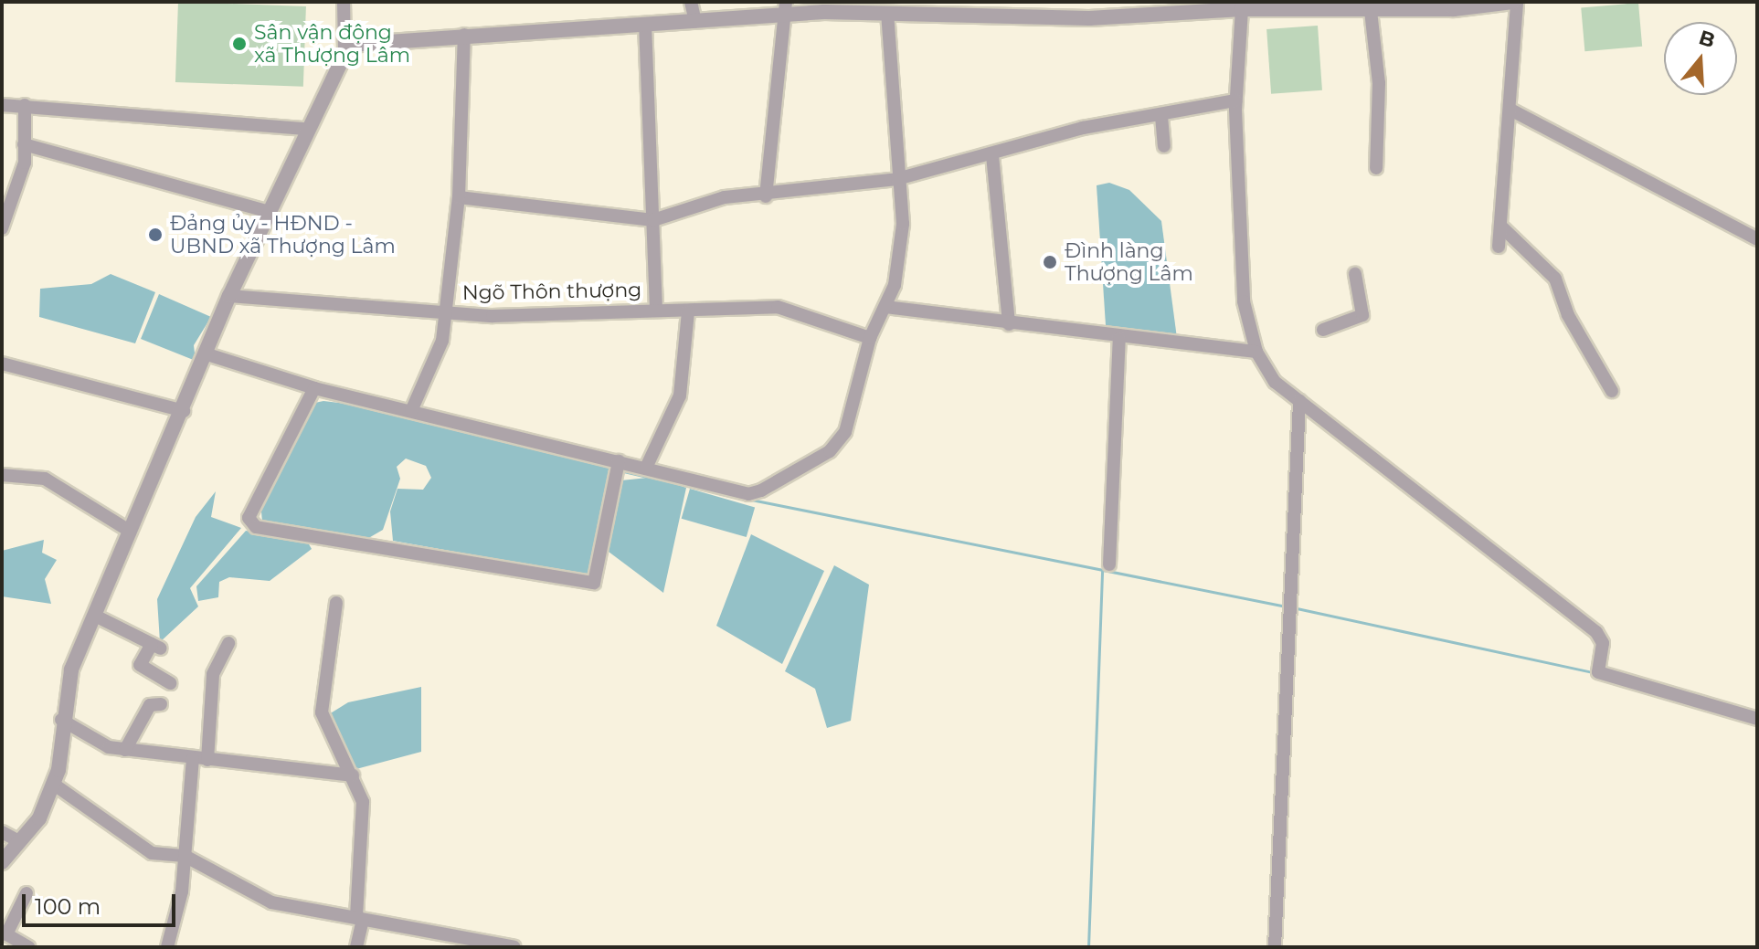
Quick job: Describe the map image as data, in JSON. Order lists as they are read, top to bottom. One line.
{"streets":{"street":["Ngõ Thôn thượng"]},"places":["Sân vận động xã Thượng Lâm","Đảng ủy - HĐND - UBND xã Thượng Lâm","Đình làng Thượng Lâm"],"scale_bar":"100 m","north":"top"}
